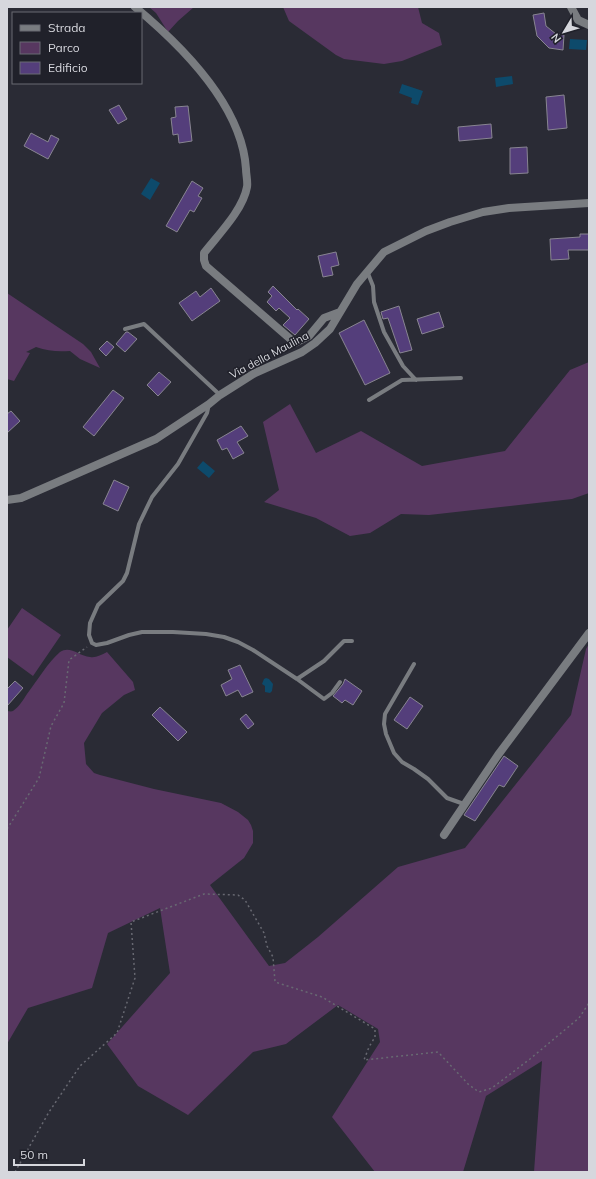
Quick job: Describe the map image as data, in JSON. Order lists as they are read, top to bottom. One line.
{"streets":{"street":["Via della Maulina"]},"legend":["Strada","Parco","Edificio"],"scale_bar":"50 m","north":"bottom left"}
